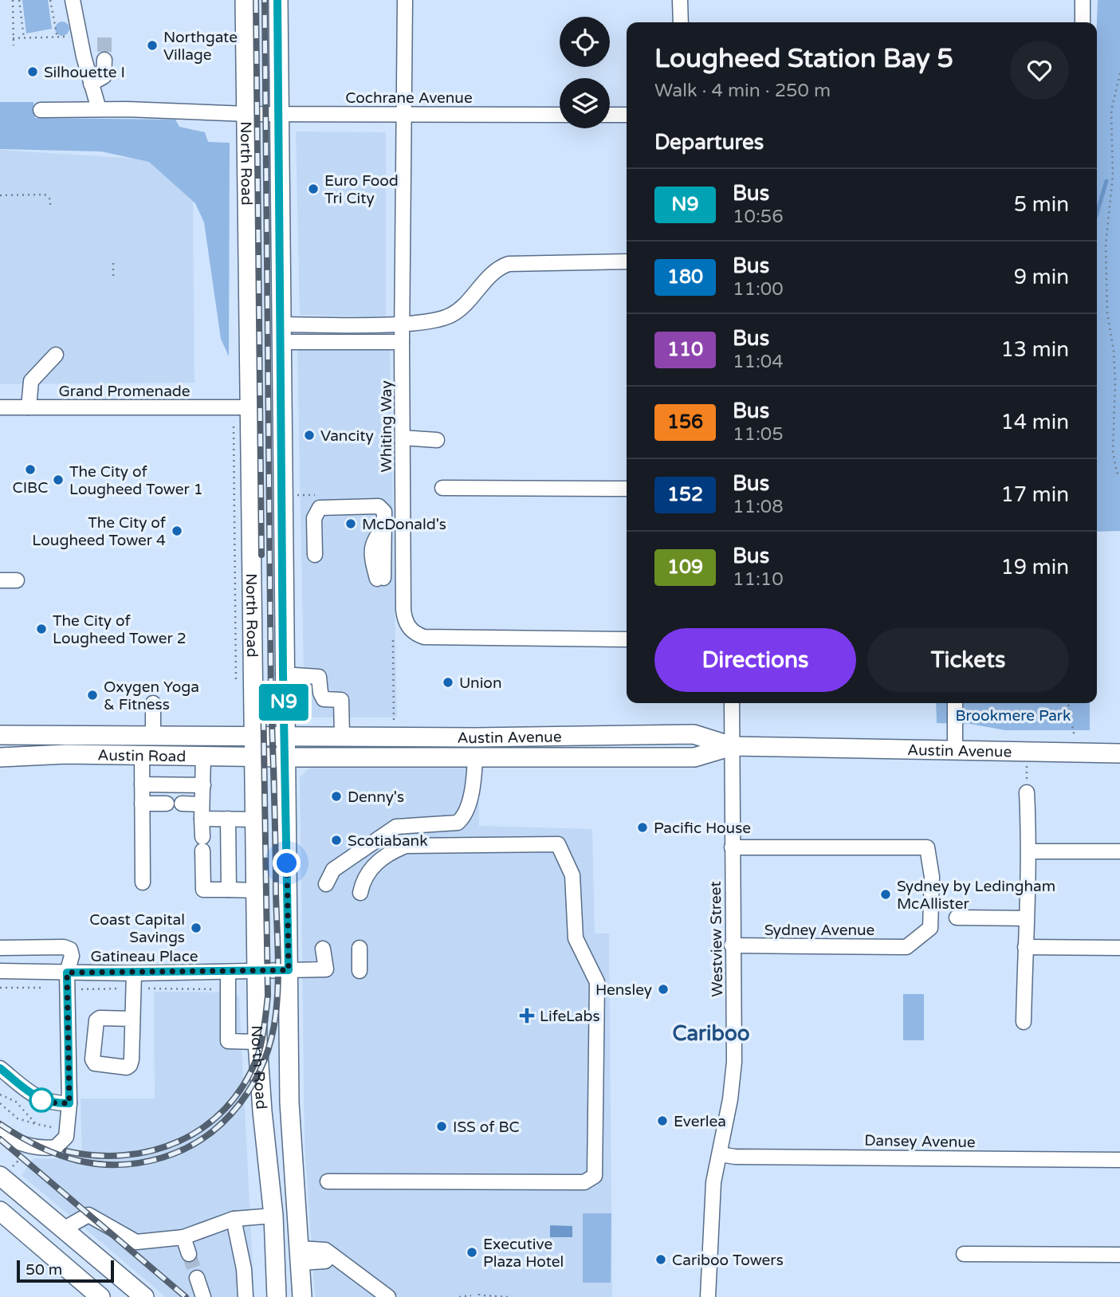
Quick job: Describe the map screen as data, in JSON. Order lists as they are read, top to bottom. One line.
{"streets":{"main road":["North Road","Austin Avenue","Austin Road"],"street":["Cochrane Avenue","Grand Promenade","Whiting Way","Sydney Avenue","Westview Street","Gatineau Place","Dansey Avenue"]},"crossings":[["Cochrane Avenue","North Road"],["Cochrane Avenue","Whiting Way"],["North Road","Grand Promenade"],["North Road","Austin Avenue"],["North Road","Austin Road"],["North Road","Gatineau Place"],["Austin Avenue","Austin Road"],["Austin Avenue","Westview Street"],["Sydney Avenue","Westview Street"],["Westview Street","Dansey Avenue"]],"districts":["Cariboo"],"parks":["Brookmere Park"],"places":{"other":["Northgate Village","Silhouette I","Euro Food Tri City","Vancity","CIBC","The City of Lougheed Tower 1","McDonald's","The City of Lougheed Tower 4","The City of Lougheed Tower 2","Union","Oxygen Yoga & Fitness","Denny's","Pacific House","Scotiabank","Sydney by Ledingham McAllister","Coast Capital Savings","Hensley","Everlea","ISS of BC","Executive Plaza Hotel","Cariboo Towers"],"health":["LifeLabs"]},"lines":["bus line N9"],"scale_bar":"50 m","page":{"on_map":"N9","heading":[["Lougheed Station Bay 5","Walk · 4 min · 250 m"],"Departures"],"list":[{"mark":"N9","name":"Bus","note":"10:56","value":"5 min"},{"mark":"180","name":"Bus","note":"11:00","value":"9 min"},{"mark":"110","name":"Bus","note":"11:04","value":"13 min"},{"mark":"156","name":"Bus","note":"11:05","value":"14 min"},{"mark":"152","name":"Bus","note":"11:08","value":"17 min"},{"mark":"109","name":"Bus","note":"11:10","value":"19 min"}],"buttons":["Directions","Tickets"],"scale":"50 m"}}
